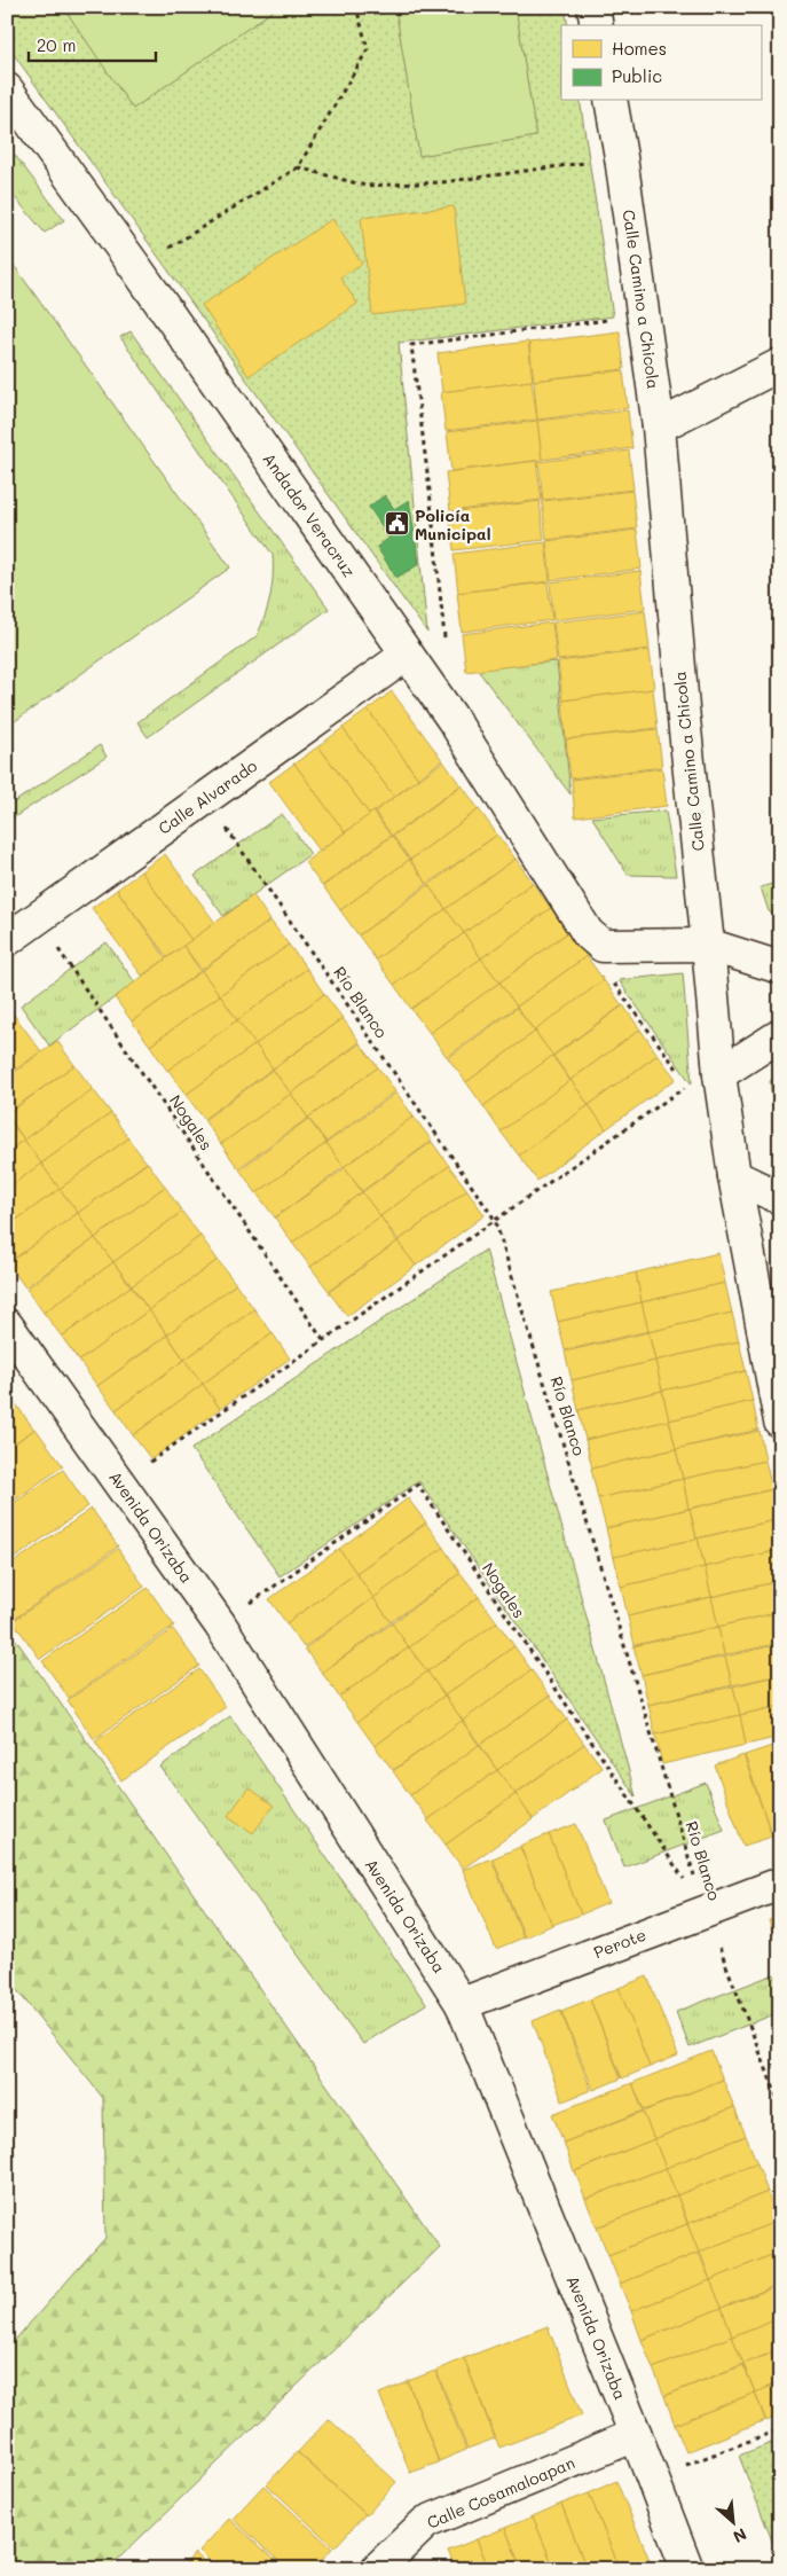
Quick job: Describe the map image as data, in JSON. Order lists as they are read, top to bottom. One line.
{"streets":{"street":["Calle Camino a Chicola","Andador Veracruz","Calle Alvarado","Avenida Orizaba","Perote","Calle Cosamaloapan"],"path":["Río Blanco","Nogales"]},"crossings":[["Andador Veracruz","Calle Alvarado"],["Calle Alvarado","Río Blanco"],["Calle Alvarado","Nogales"],["Río Blanco","Nogales"],["Río Blanco","Perote"],["Nogales","Avenida Orizaba"],["Nogales","Perote"],["Avenida Orizaba","Perote"],["Avenida Orizaba","Calle Cosamaloapan"]],"places":{"public building":["Policía Municipal"]},"legend":["Homes","Public"],"scale_bar":"20 m","north":"bottom right"}
